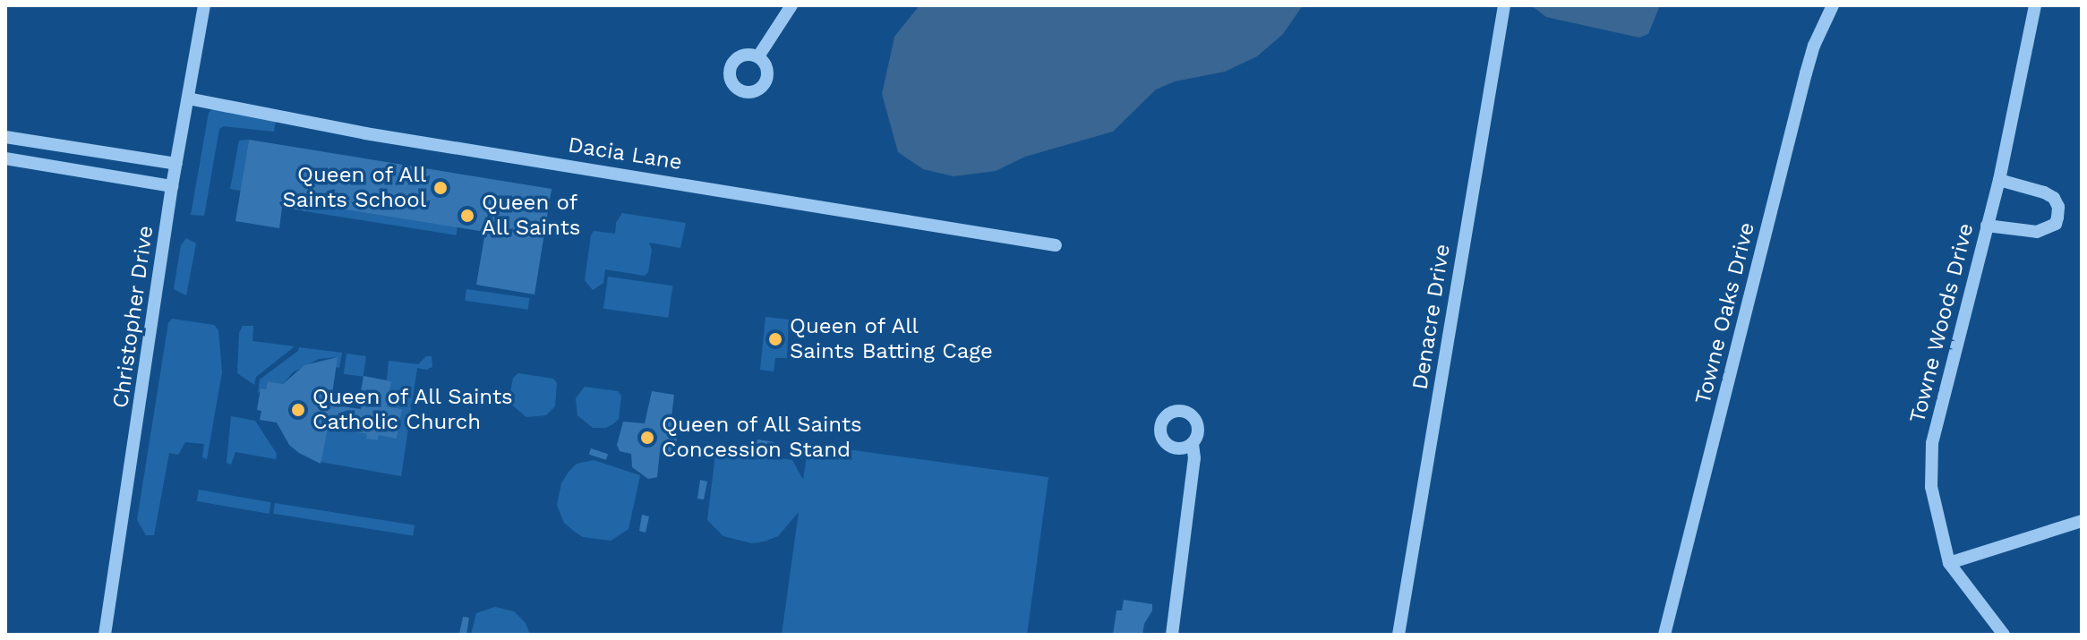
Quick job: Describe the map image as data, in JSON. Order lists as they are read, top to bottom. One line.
{"streets":{"street":["Dacia Lane","Towne Oaks Drive","Christopher Drive","Denacre Drive","Towne Woods Drive"]},"crossings":[["Dacia Lane","Christopher Drive"]],"places":["Queen of All Saints School","Queen of All Saints","Queen of All Saints Batting Cage","Queen of All Saints Catholic Church","Queen of All Saints Concession Stand"]}
